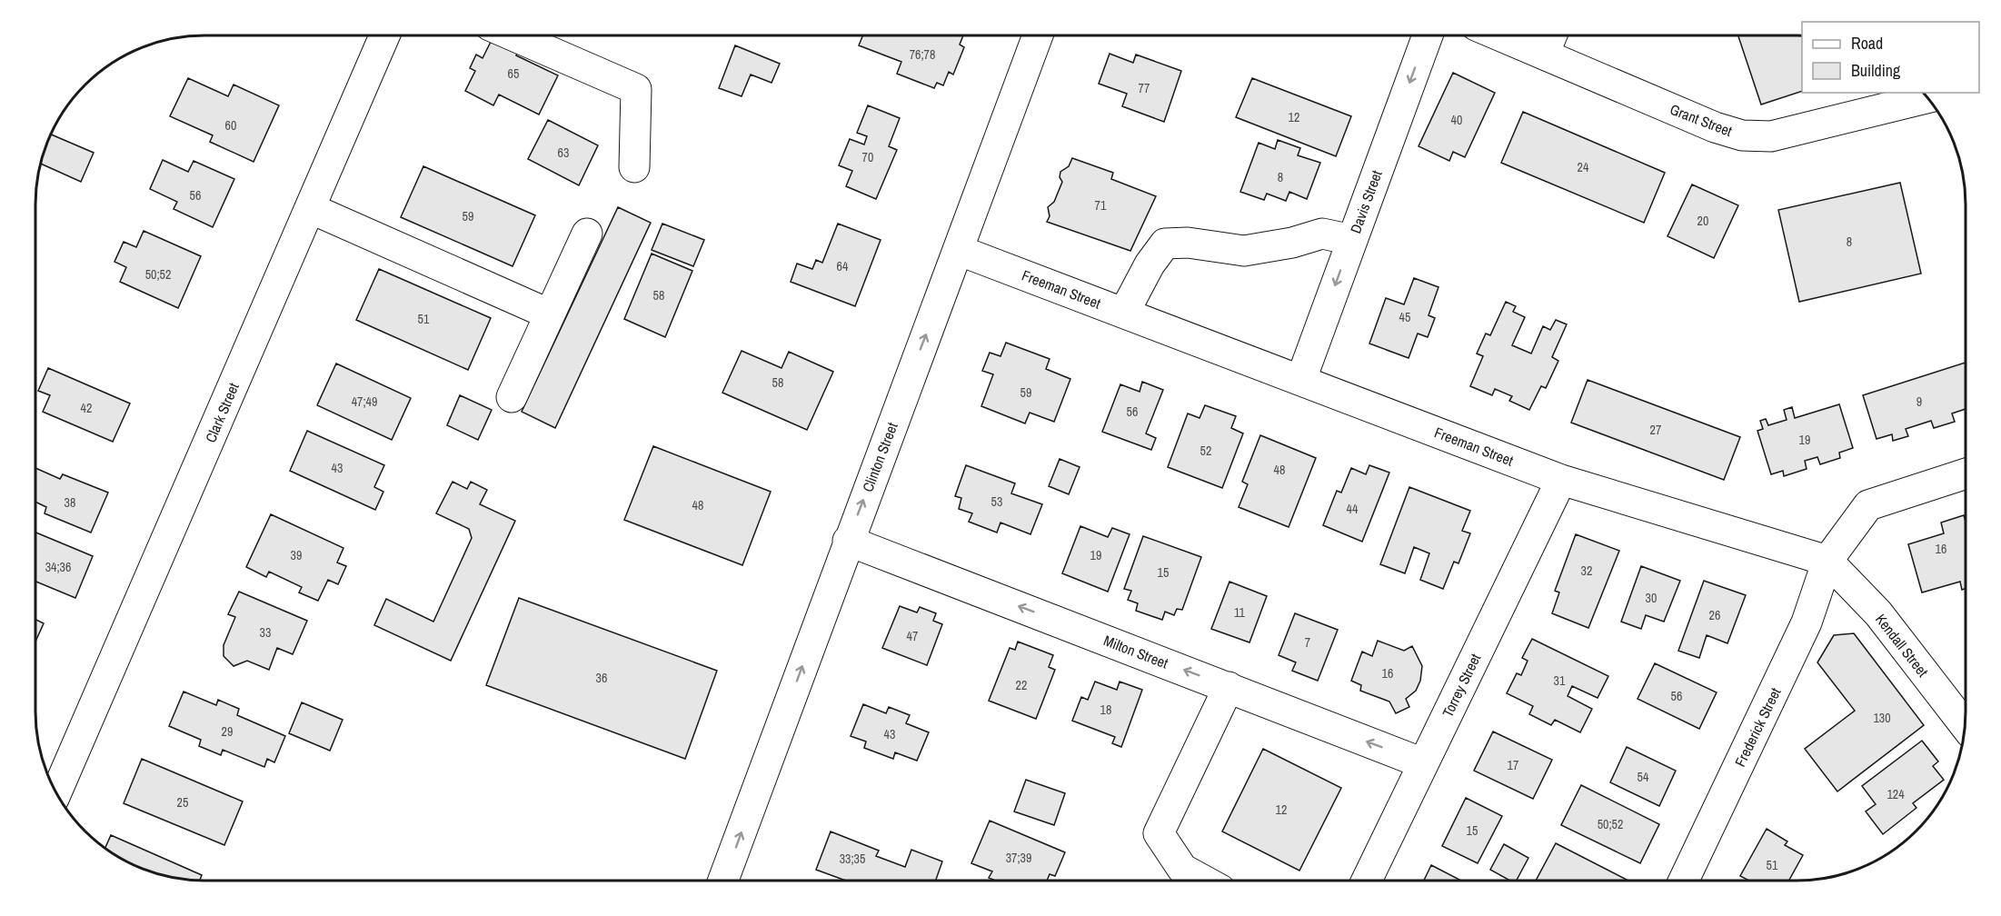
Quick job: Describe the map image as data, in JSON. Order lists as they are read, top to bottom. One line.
{"streets":{"street":["Grant Street","Davis Street","Freeman Street","Clark Street","Clinton Street","Kendall Street","Milton Street","Torrey Street","Frederick Street"]},"crossings":[["Davis Street","Freeman Street"],["Freeman Street","Clinton Street"],["Freeman Street","Kendall Street"],["Freeman Street","Torrey Street"],["Freeman Street","Frederick Street"],["Clinton Street","Milton Street"],["Kendall Street","Frederick Street"],["Milton Street","Torrey Street"]],"one_way":["Davis Street","Clinton Street","Milton Street"],"house_numbers":["76;78","65","77","12","40","60","63","70","24","8","56","71","59","20","8","64","50;52","58","45","51","58","59","47;49","9","42","56","27","19","52","43","48","53","38","48","44","16","39","19","34;36","32","15","30","11","26","33","47","7","16","36","31","22","56","18","130","29","43","17","54","124","25","12","50;52","15","37;39","33;35","51"],"legend":["Road","Building"]}
